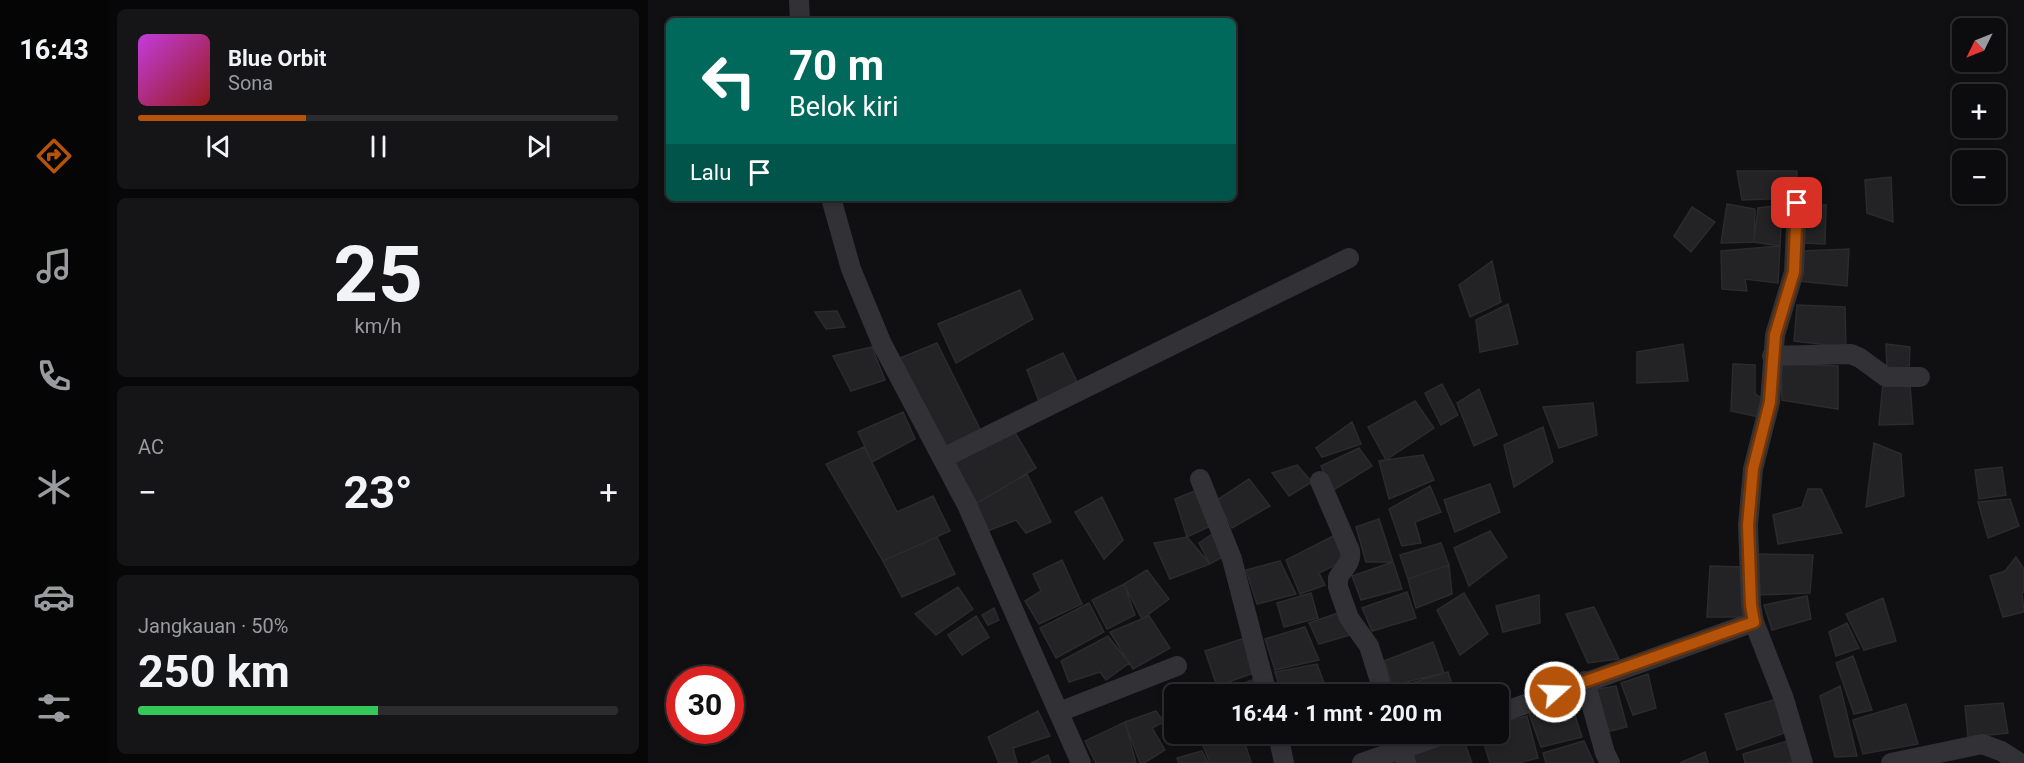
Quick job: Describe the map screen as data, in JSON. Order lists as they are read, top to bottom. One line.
{"north":"bottom left","page":{"tabs":"16:43","map_buttons":["+","−"],"turn":["70 m","Belok kiri"],"song":["Blue Orbit","Sona"],"then":"Lalu","tile":[["25","km/h"],"AC",["Jangkauan · 50%","250 km"]],"heat":["−","23°","+"],"limit":"30","trip":"16:44 · 1 mnt · 200 m"}}
